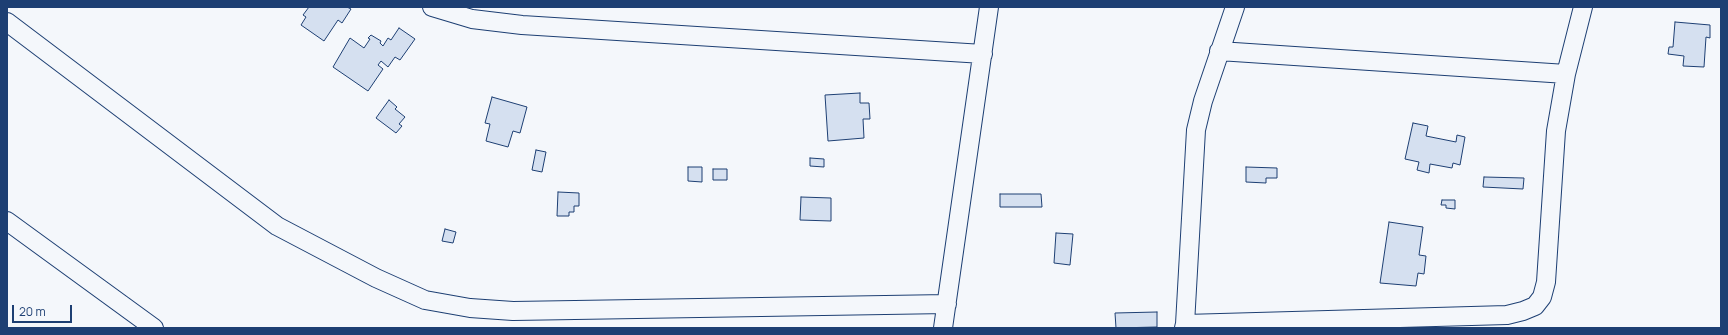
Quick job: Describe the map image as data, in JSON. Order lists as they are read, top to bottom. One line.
{"scale_bar":"20 m"}
